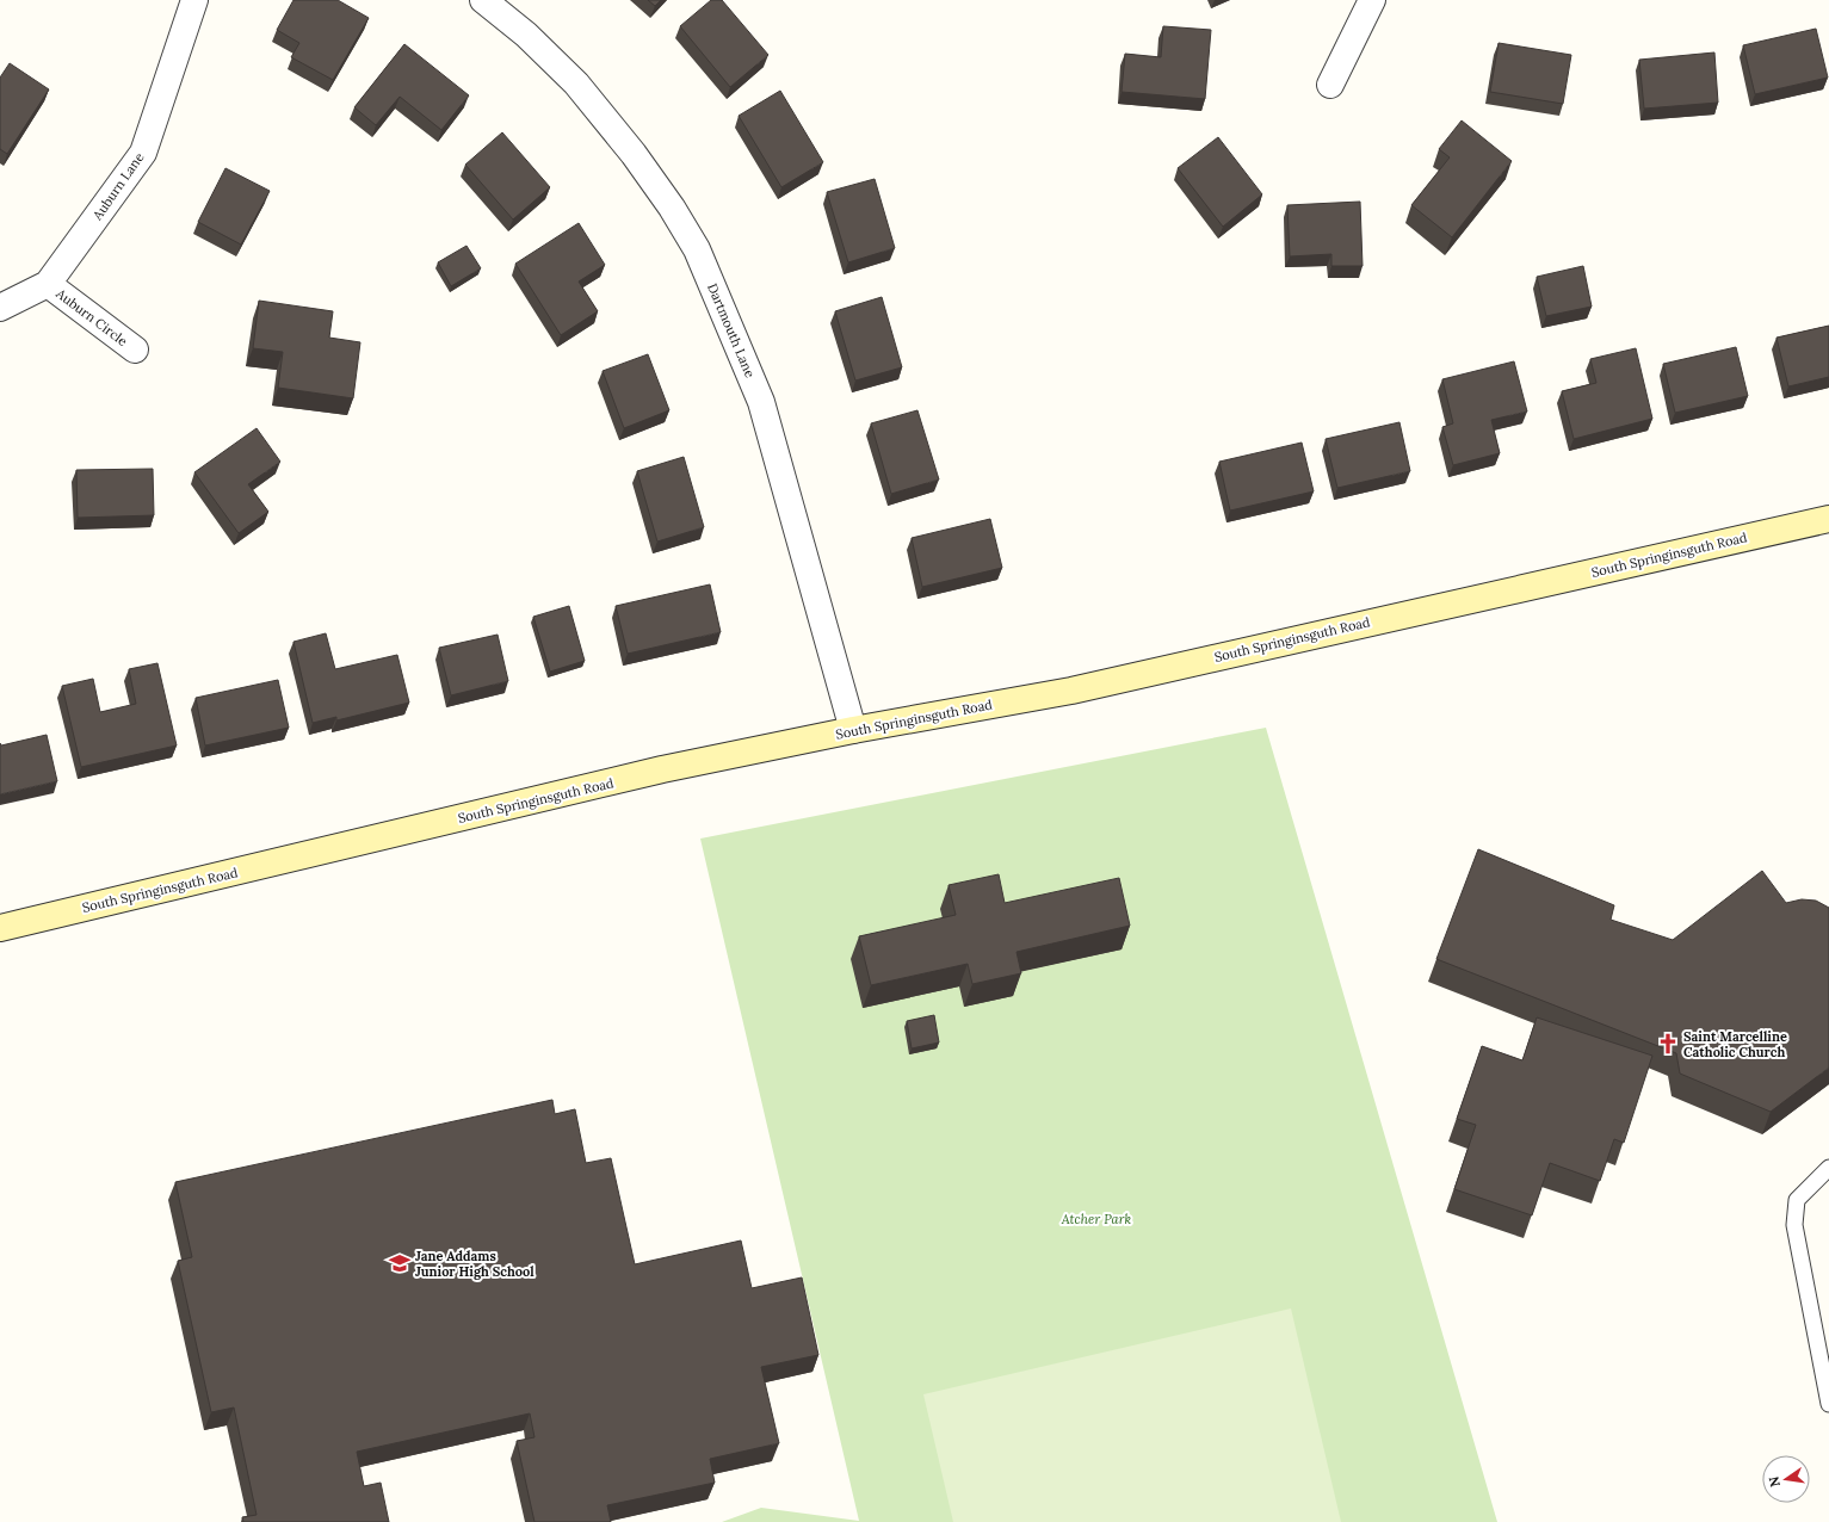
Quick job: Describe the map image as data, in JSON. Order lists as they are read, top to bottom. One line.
{"streets":{"street":["Auburn Lane","Auburn Circle","Dartmouth Lane","South Springinsguth Road"]},"crossings":[["Auburn Lane","Auburn Circle"],["Dartmouth Lane","South Springinsguth Road"]],"parks":["Atcher Park"],"places":{"church":["Saint Marcelline Catholic Church"],"school or university":["Jane Addams Junior High School"]},"north":"left"}
